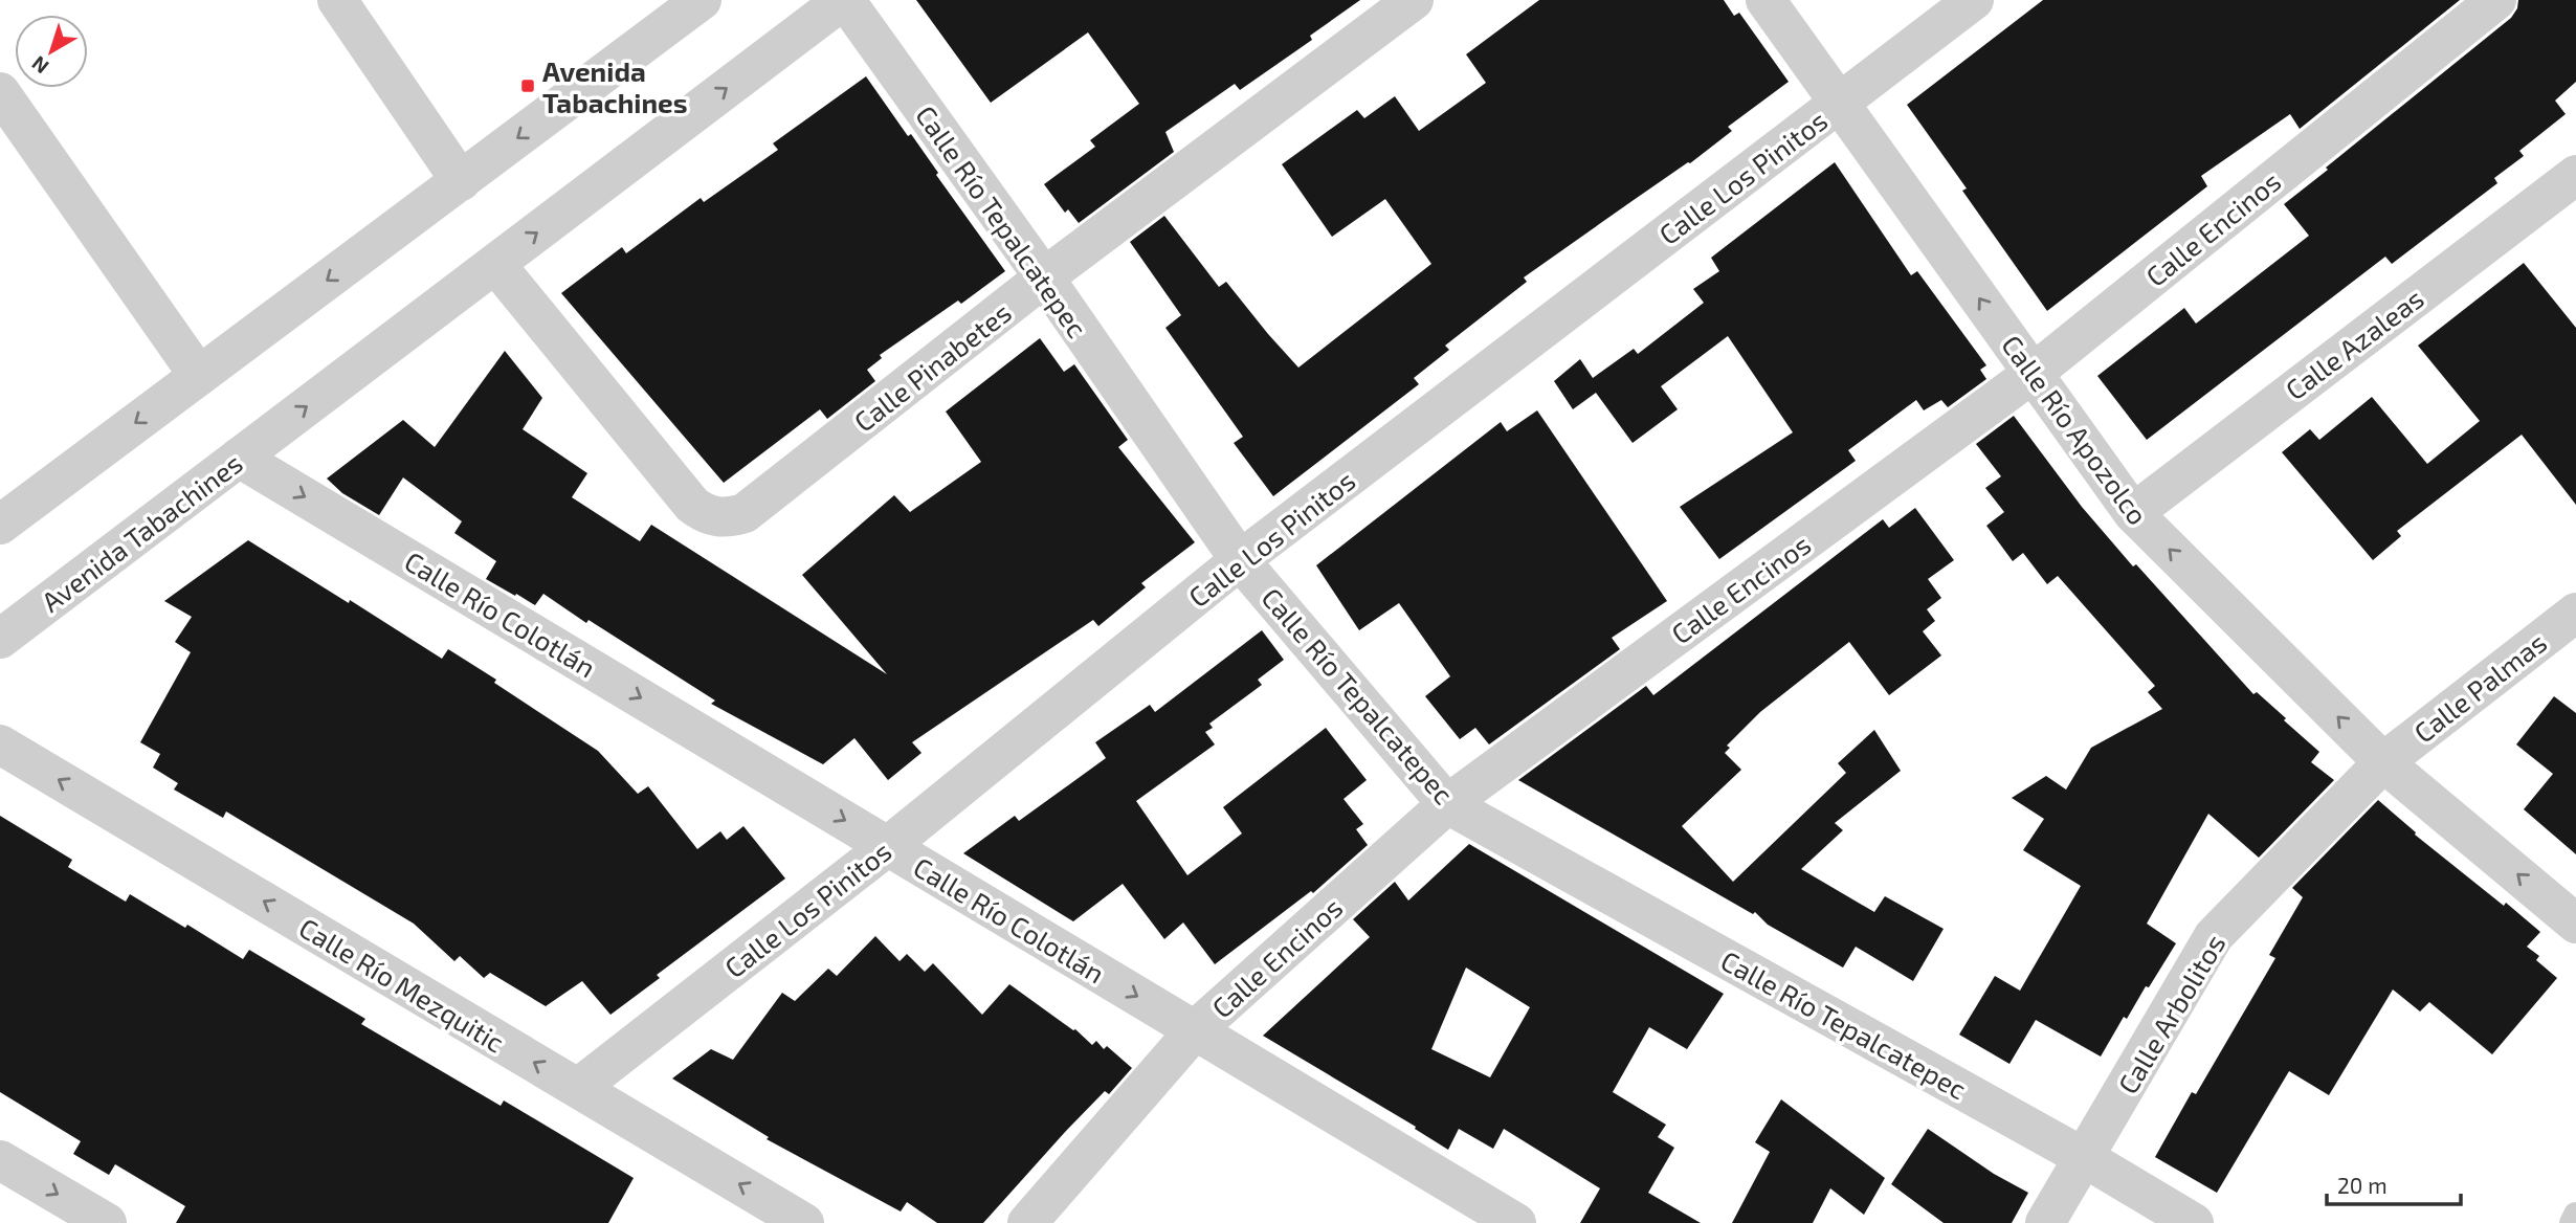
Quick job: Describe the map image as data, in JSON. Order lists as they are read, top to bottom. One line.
{"streets":{"street":["Calle Los Pinitos","Calle Río Tepalcatepec","Calle Encinos","Calle Azaleas","Calle Pinabetes","Calle Río Apozolco","Avenida Tabachines","Calle Río Colotlán","Calle Palmas","Calle Río Mezquitic","Calle Arbolitos"]},"crossings":[["Calle Los Pinitos","Calle Río Tepalcatepec"],["Calle Los Pinitos","Calle Río Apozolco"],["Calle Los Pinitos","Calle Río Colotlán"],["Calle Los Pinitos","Calle Río Mezquitic"],["Calle Río Tepalcatepec","Calle Encinos"],["Calle Río Tepalcatepec","Calle Pinabetes"],["Calle Río Tepalcatepec","Avenida Tabachines"],["Calle Río Tepalcatepec","Calle Arbolitos"],["Calle Encinos","Calle Río Apozolco"],["Calle Encinos","Calle Río Colotlán"],["Calle Azaleas","Calle Río Apozolco"],["Calle Pinabetes","Avenida Tabachines"],["Calle Río Apozolco","Calle Palmas"],["Calle Río Apozolco","Calle Arbolitos"],["Avenida Tabachines","Calle Río Colotlán"],["Calle Palmas","Calle Arbolitos"]],"one_way":["Calle Río Apozolco","Calle Río Colotlán","Calle Río Mezquitic"],"places":{"transit":["Avenida Tabachines"]},"scale_bar":"20 m","north":"bottom left"}
